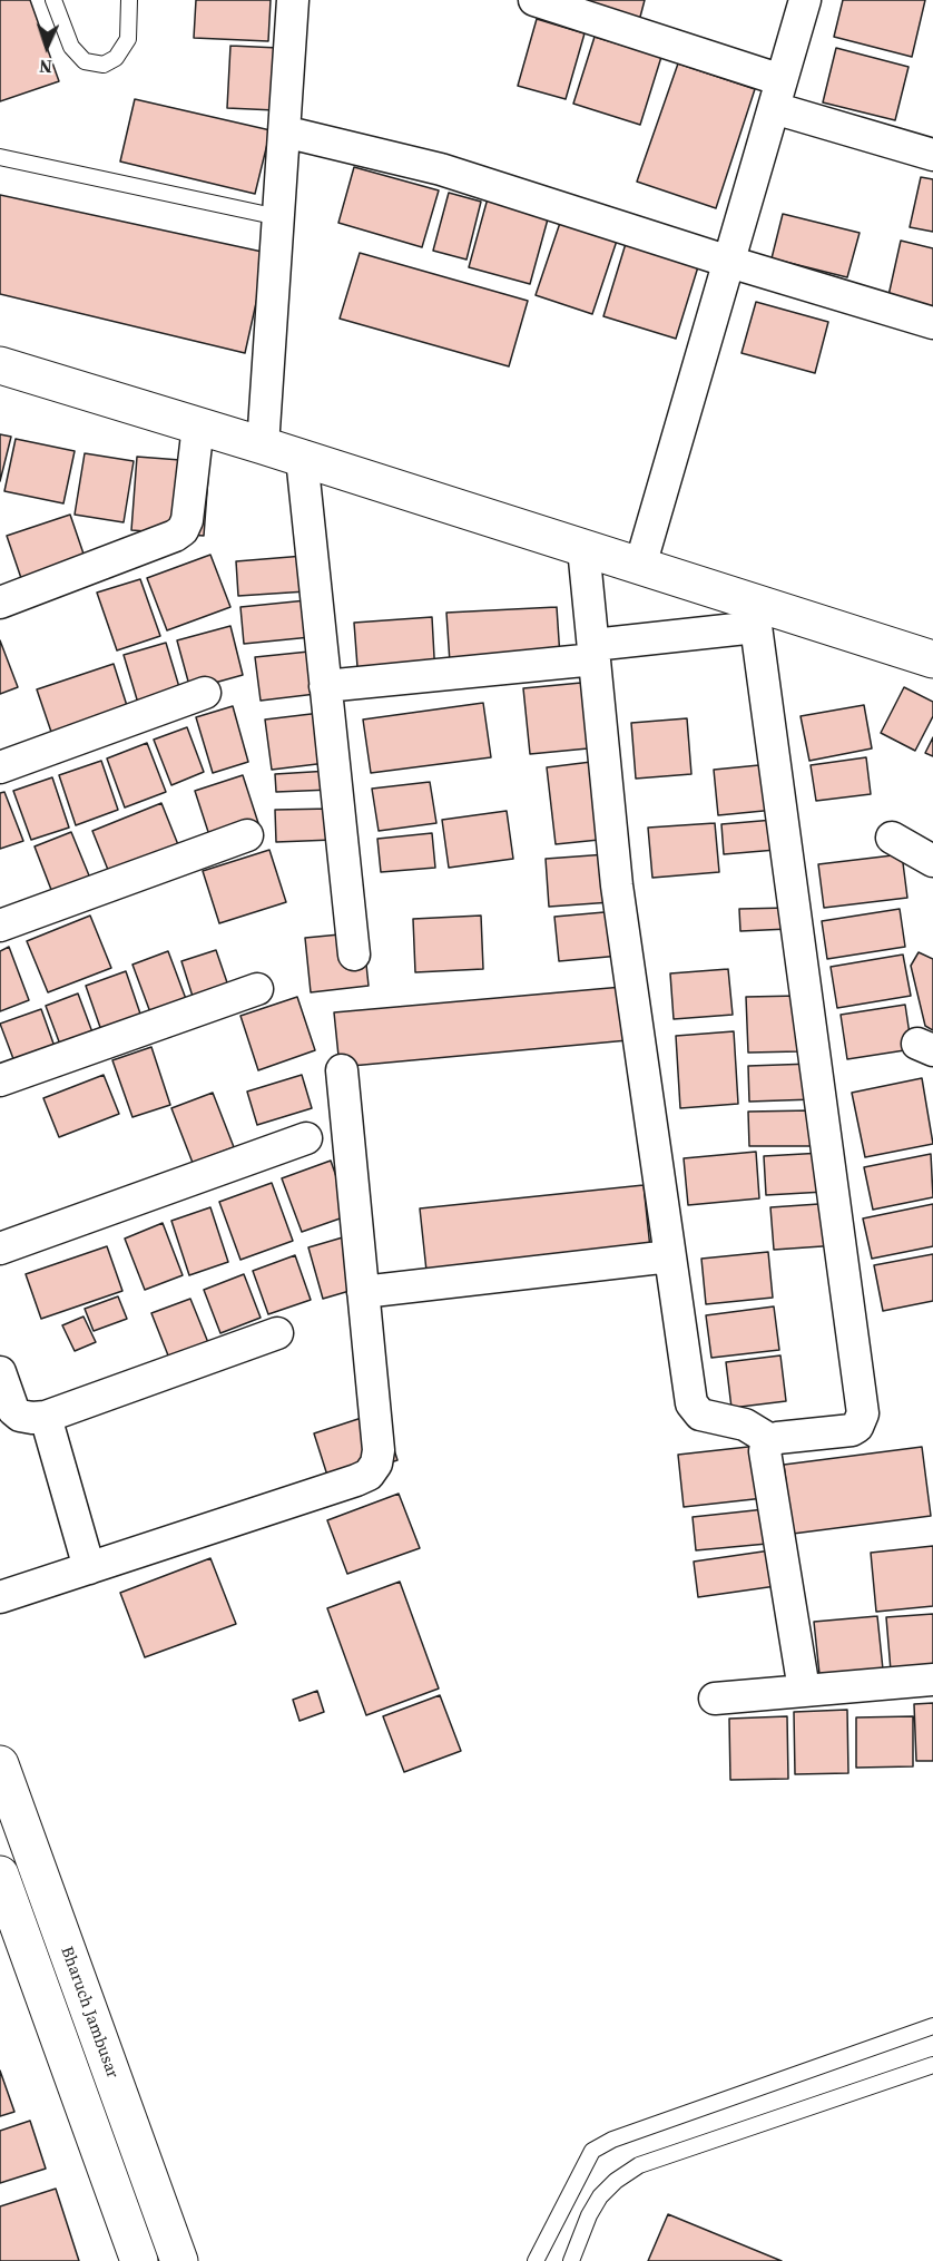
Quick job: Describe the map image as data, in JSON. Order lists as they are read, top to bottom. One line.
{"streets":{"street":["Bharuch Jambusar"]},"north":"bottom"}
